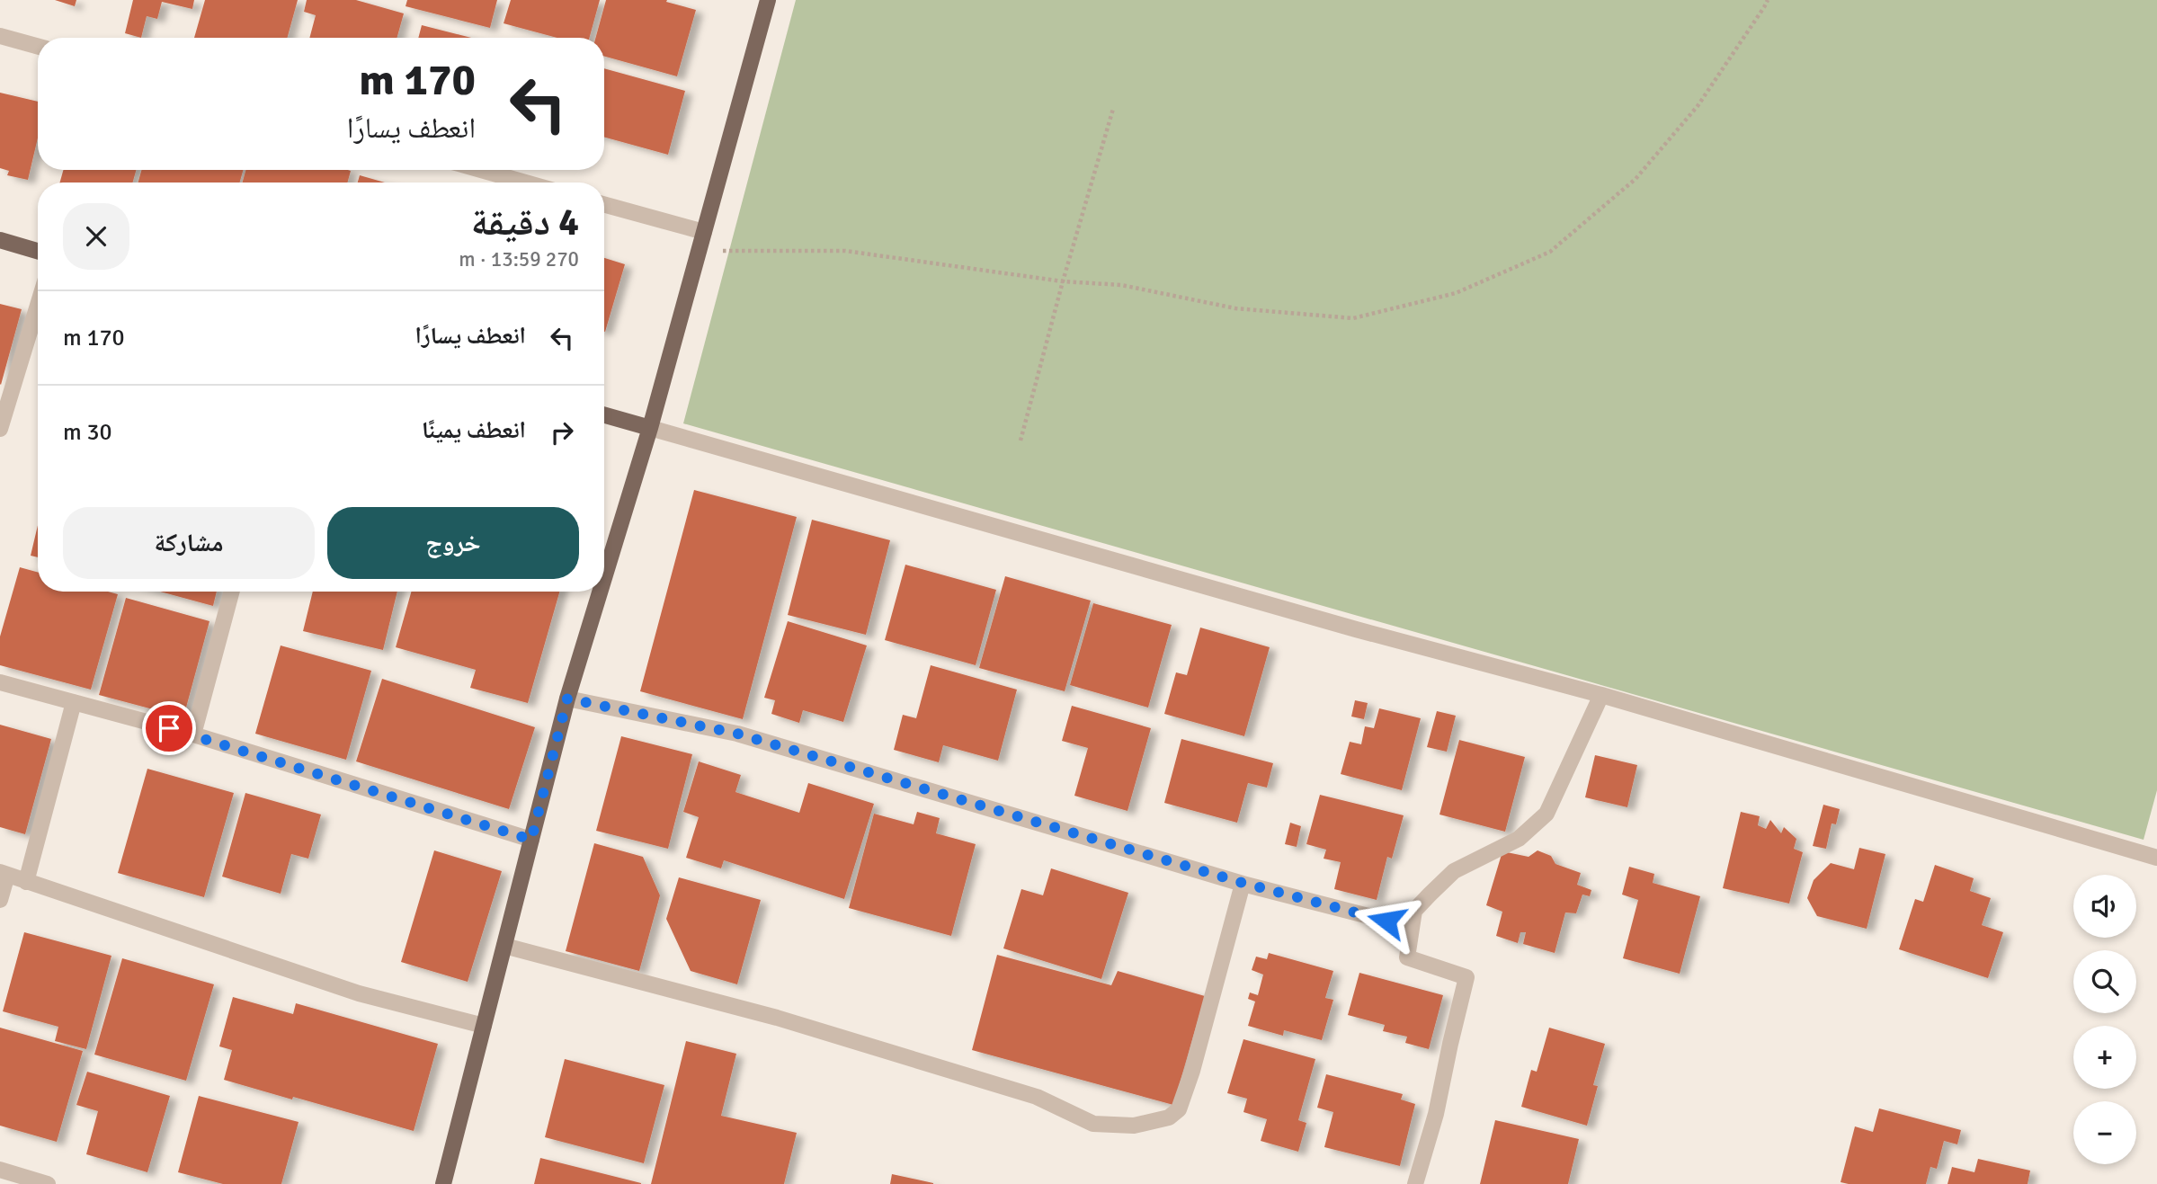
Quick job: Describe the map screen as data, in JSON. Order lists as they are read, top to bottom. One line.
{"page":{"turn":["170 m","انعطف يسارًا"],"heading":["4 دقيقة","270 m · 13:59"],"list":[{"name":"انعطف يسارًا","value":"170 m"},{"name":"انعطف يمينًا","value":"30 m"}],"buttons":["خروج","مشاركة"],"map_buttons":["+","−"]}}
